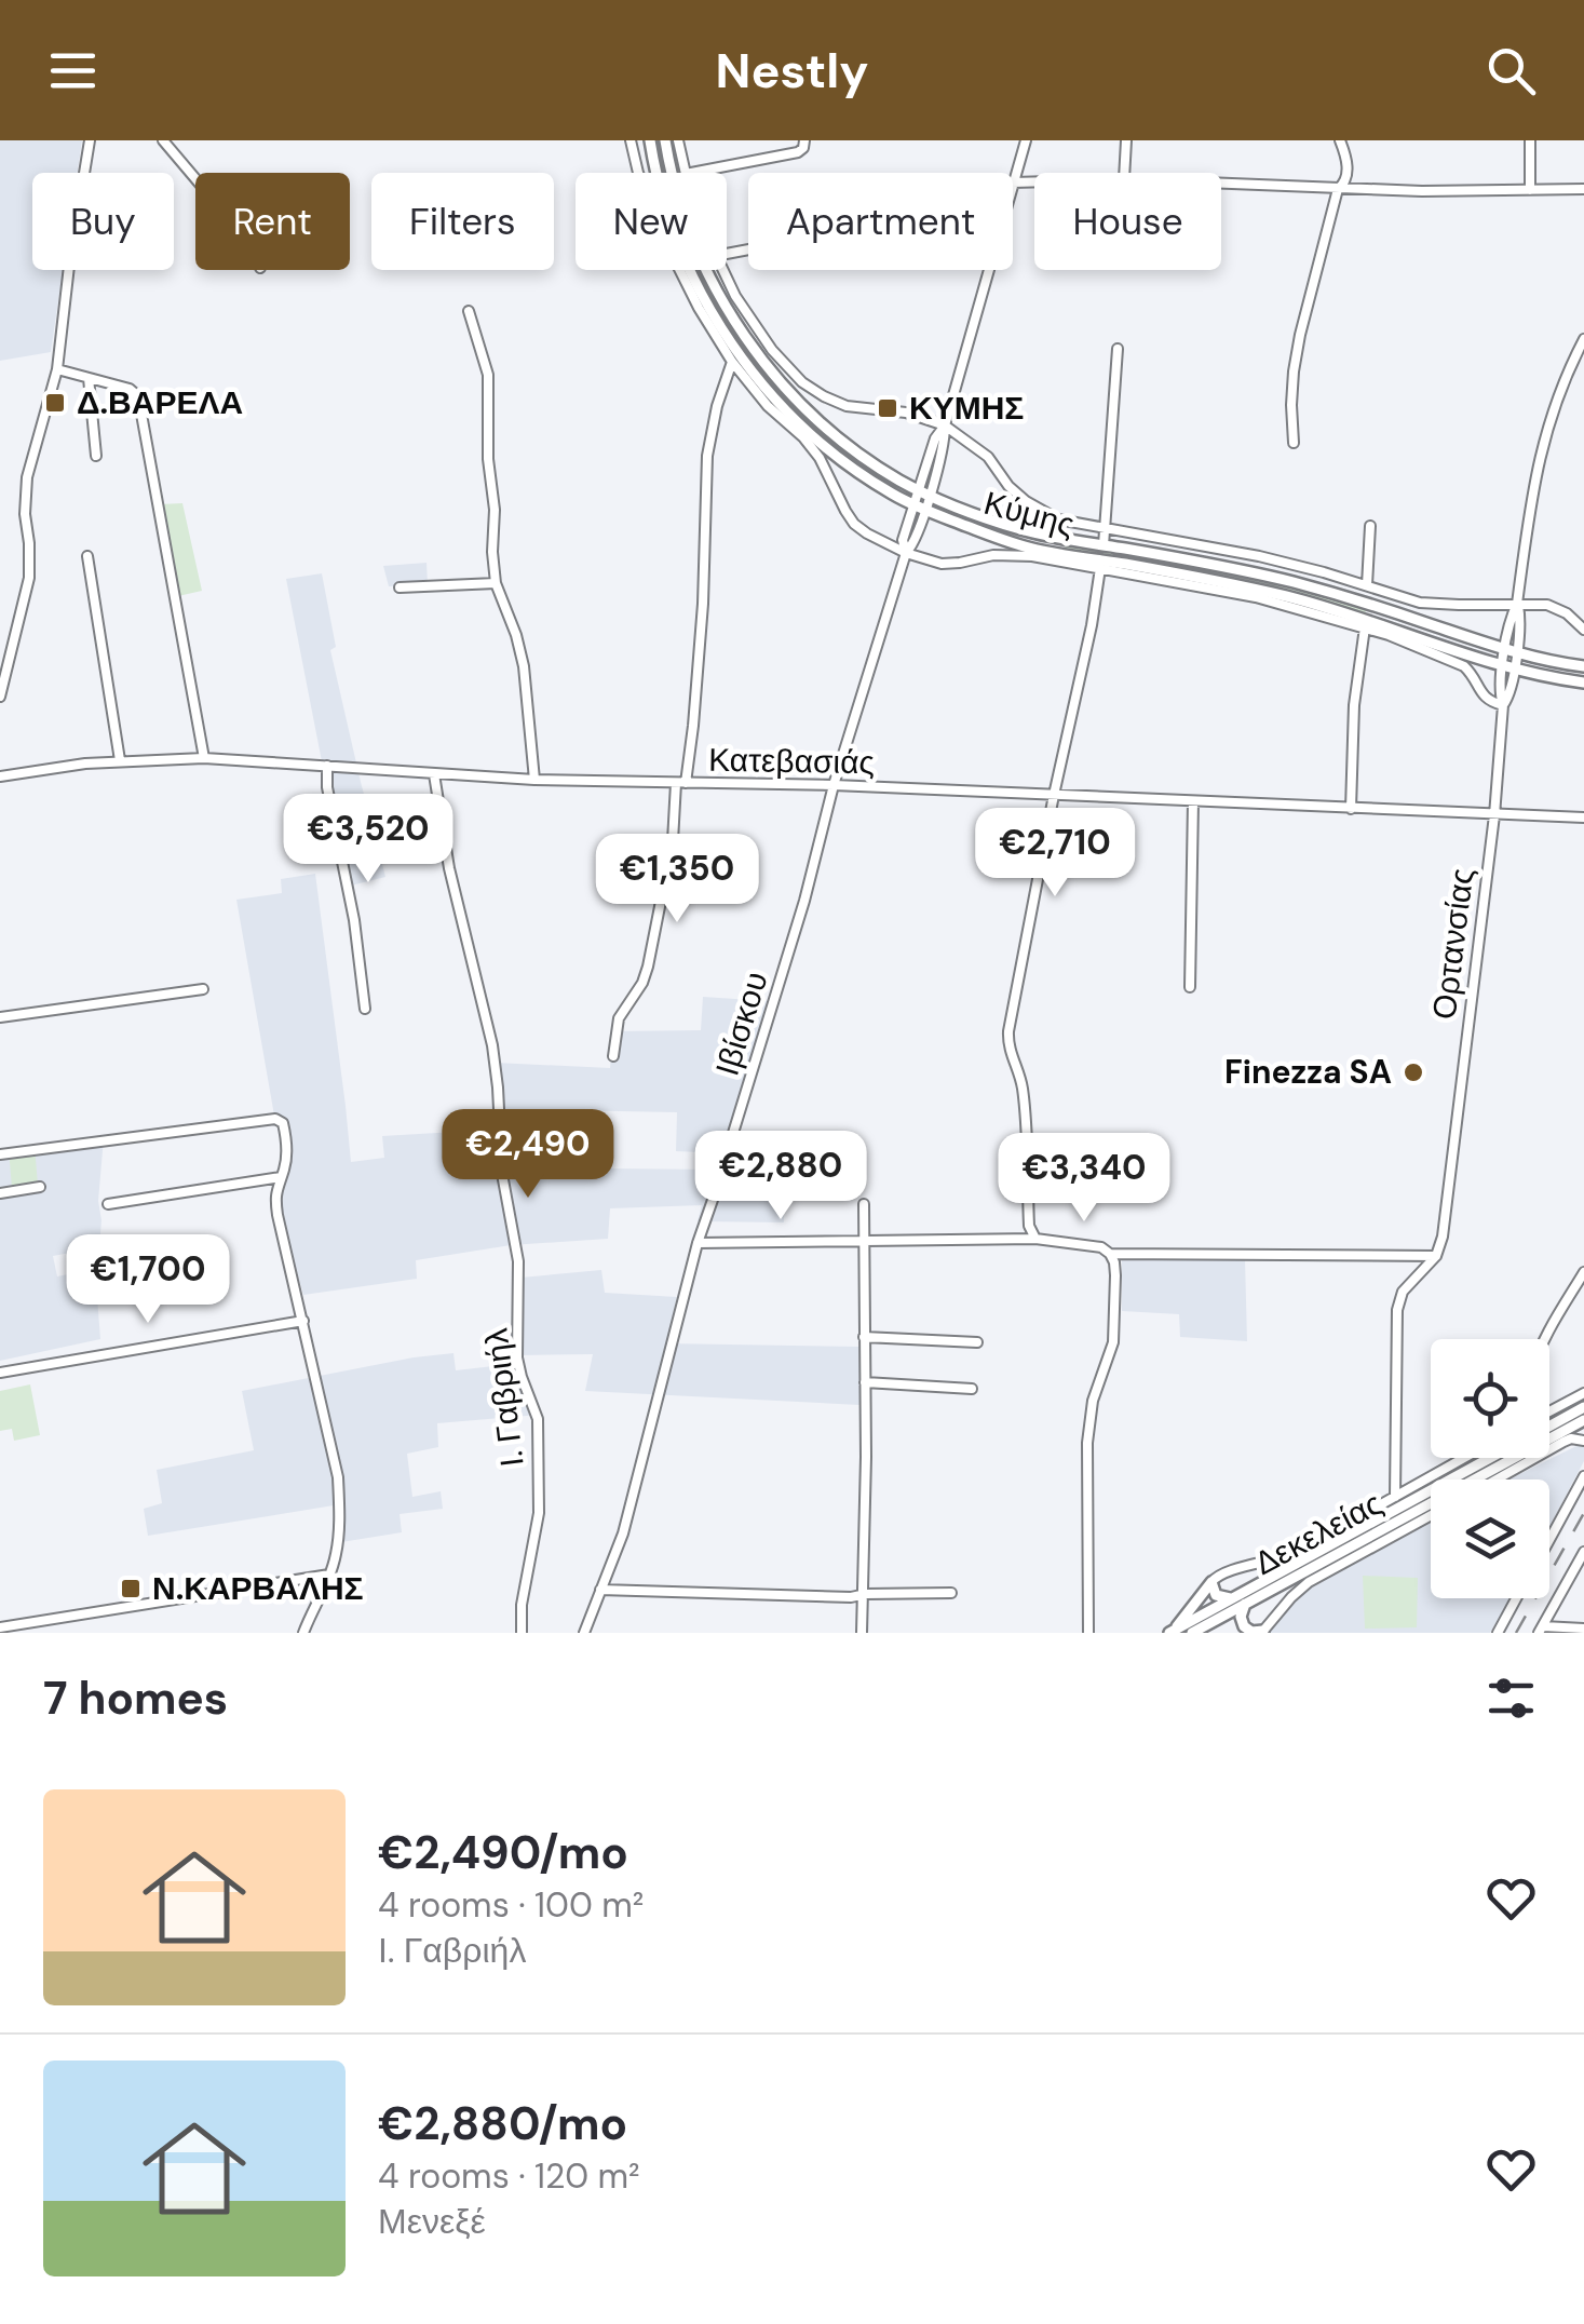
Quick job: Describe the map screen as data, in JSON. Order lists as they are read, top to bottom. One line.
{"streets":{"main road":["Κύμης","Δεκελείας"],"street":["Κατεβασιάς","Ορτανσίας","Ιβίσκου","Ι. Γαβριήλ"]},"crossings":[["Κύμης","Ορτανσίας"],["Κύμης","Ιβίσκου"],["Κατεβασιάς","Ορτανσίας"],["Κατεβασιάς","Ιβίσκου"],["Κατεβασιάς","Ι. Γαβριήλ"]],"places":{"transit":["Δ.ΒΑΡΕΛΑ","ΚΥΜΗΣ","Ν.ΚΑΡΒΑΛΗΣ"],"other":["Finezza SA"]},"page":{"header":"Nestly","chip":["Buy","Rent","Filters","New","Apartment","House"],"price":["€3,520","€2,710","€1,350","€2,490","€2,880","€3,340","€1,700"],"heading":"7 homes","list":[{"name":"€2,490/mo","note":"4 rooms · 100 m² · Ι. Γαβριήλ"},{"name":"€2,880/mo","note":"4 rooms · 120 m² · Μενεξέ"}]}}
